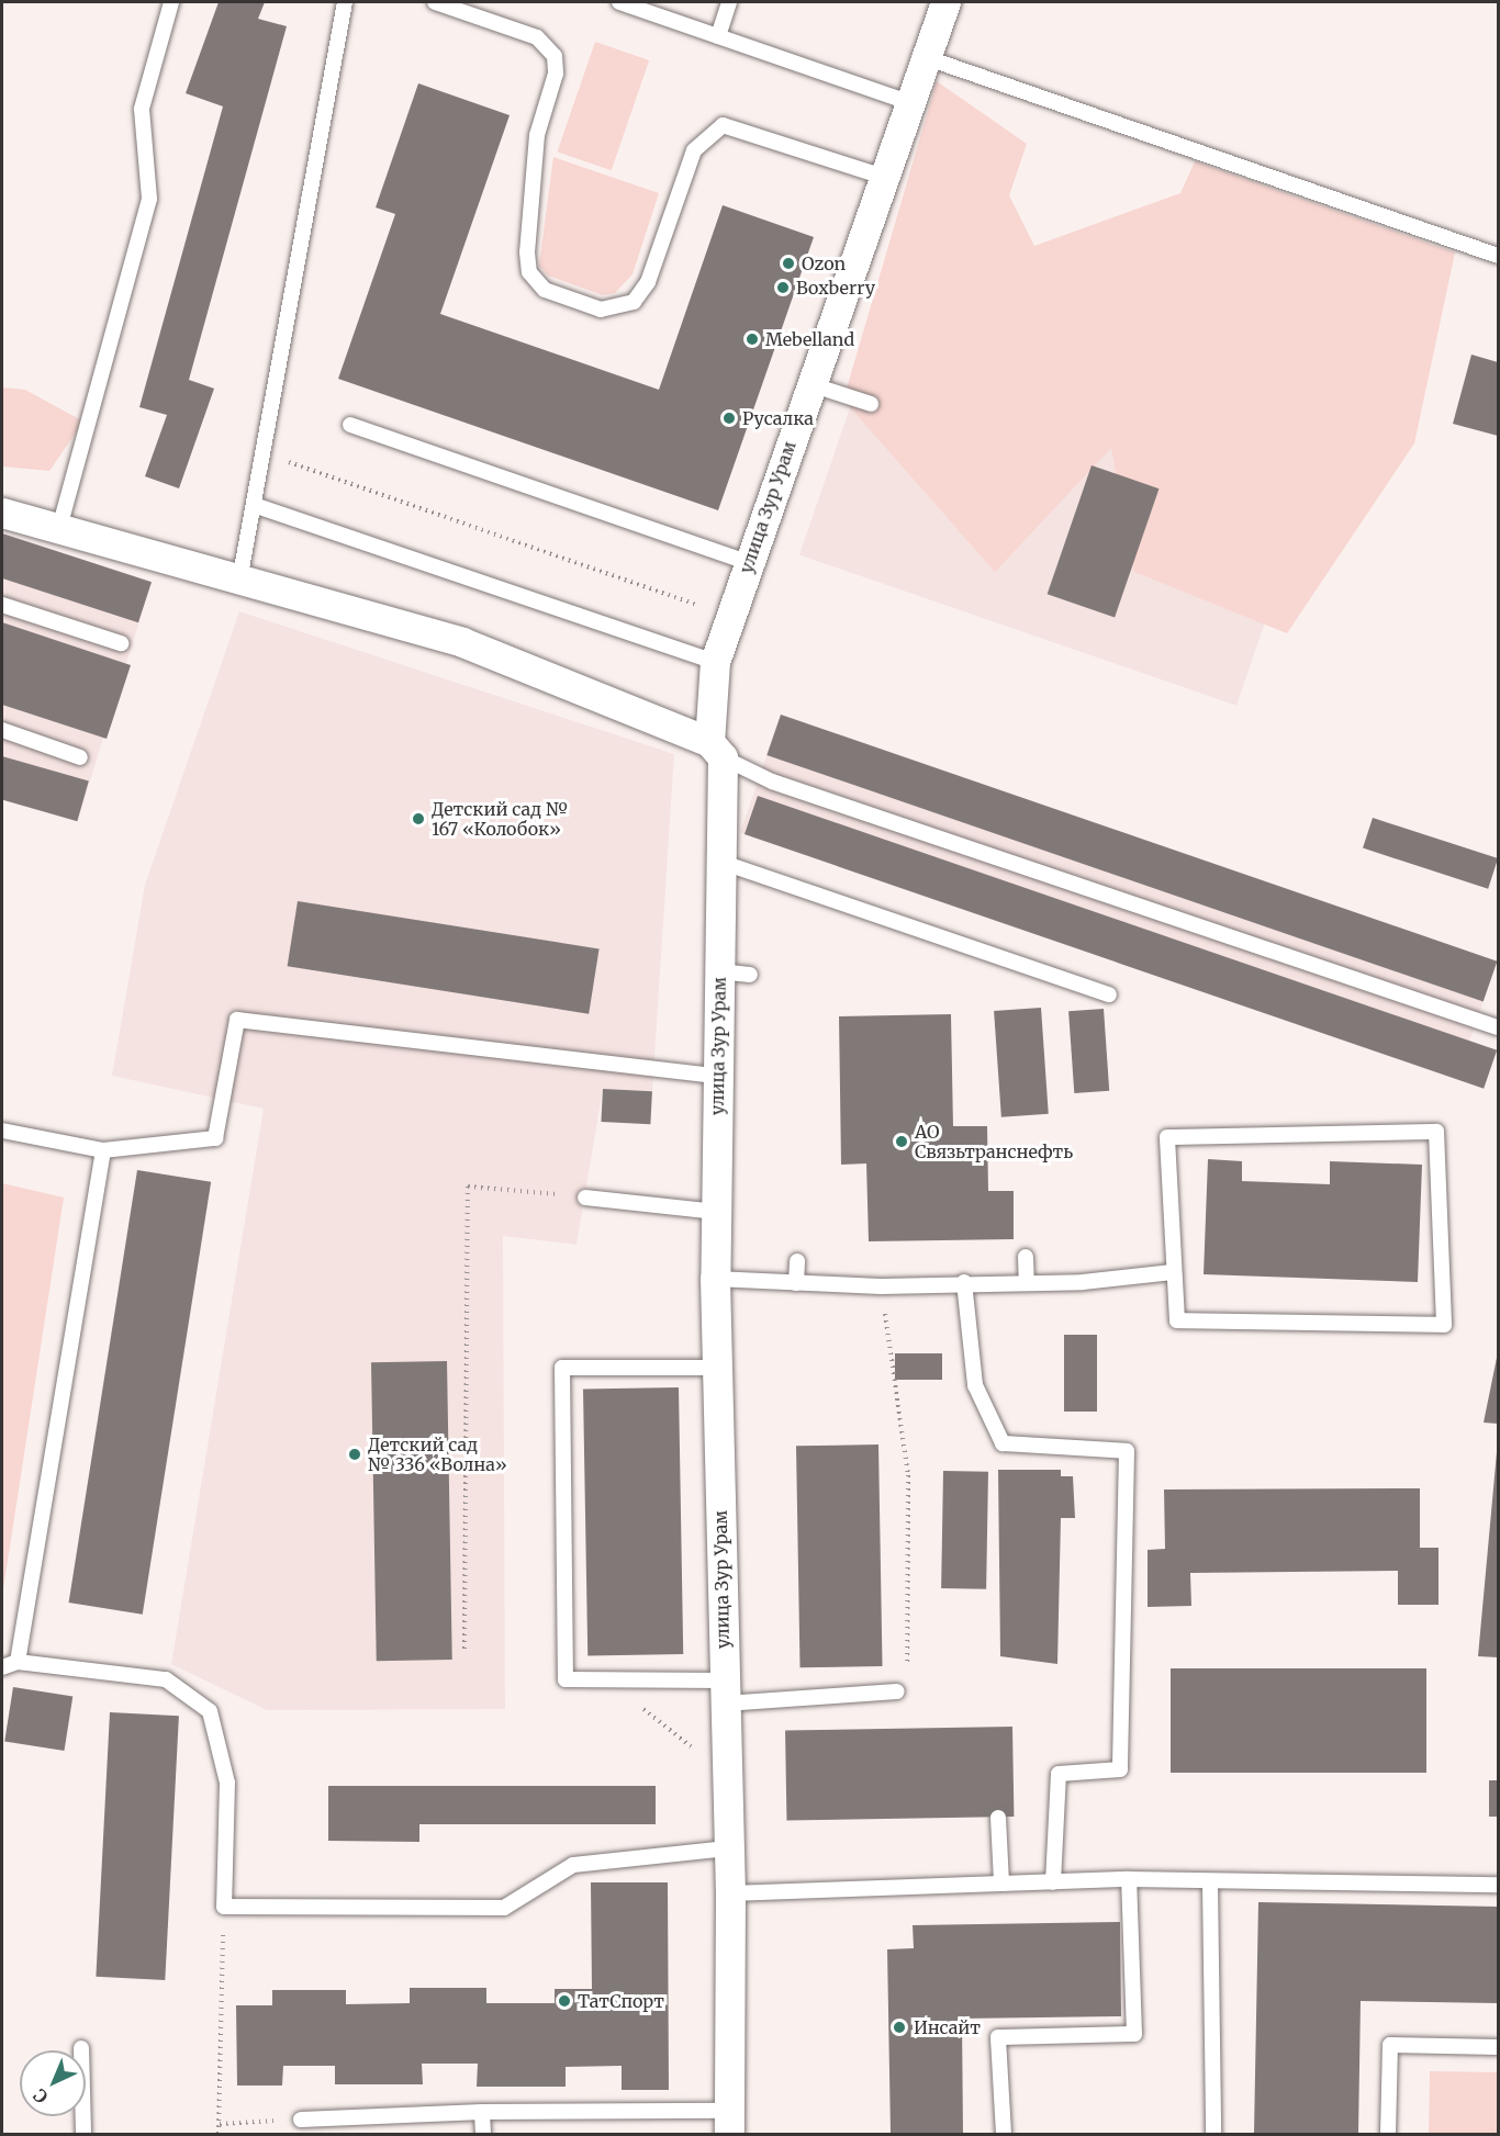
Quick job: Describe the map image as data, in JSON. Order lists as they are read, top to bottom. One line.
{"streets":{"street":["улица Зур Урам"]},"places":["Ozon","Boxberry","Mebelland","Русалка","Детский сад № 167 «Колобок»","АО Связьтранснефть","Детский сад № 336 «Волна»","ТатСпорт","Инсайт"],"north":"bottom left"}
